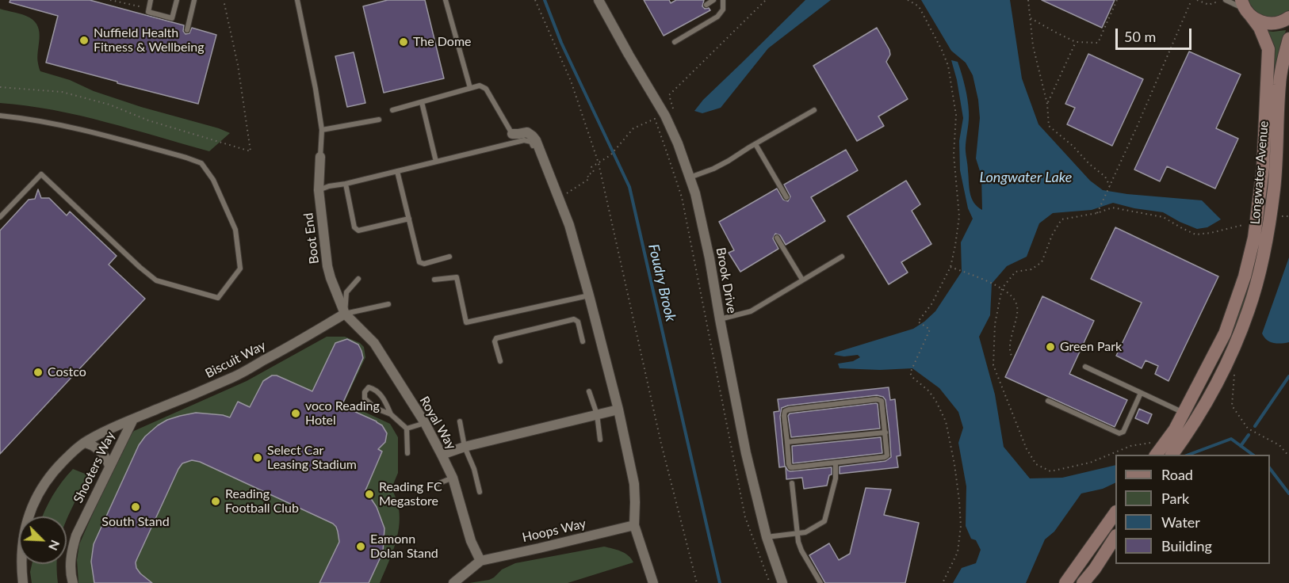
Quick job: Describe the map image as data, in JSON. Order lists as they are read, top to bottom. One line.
{"streets":{"street":["Longwater Avenue","Boot End","Brook Drive","Biscuit Way","Royal Way","Shooters Way","Hoops Way"]},"crossings":[["Boot End","Biscuit Way"],["Boot End","Royal Way"],["Biscuit Way","Royal Way"],["Biscuit Way","Shooters Way"],["Royal Way","Hoops Way"]],"water":["Longwater Lake","Foudry Brook"],"places":["Nuffield Health Fitness & Wellbeing","The Dome","Green Park","Costco","voco Reading Hotel","Select Car Leasing Stadium","Reading FC Megastore","Reading Football Club","South Stand","Eamonn Dolan Stand"],"legend":["Road","Park","Water","Building"],"scale_bar":"50 m","north":"bottom right"}
